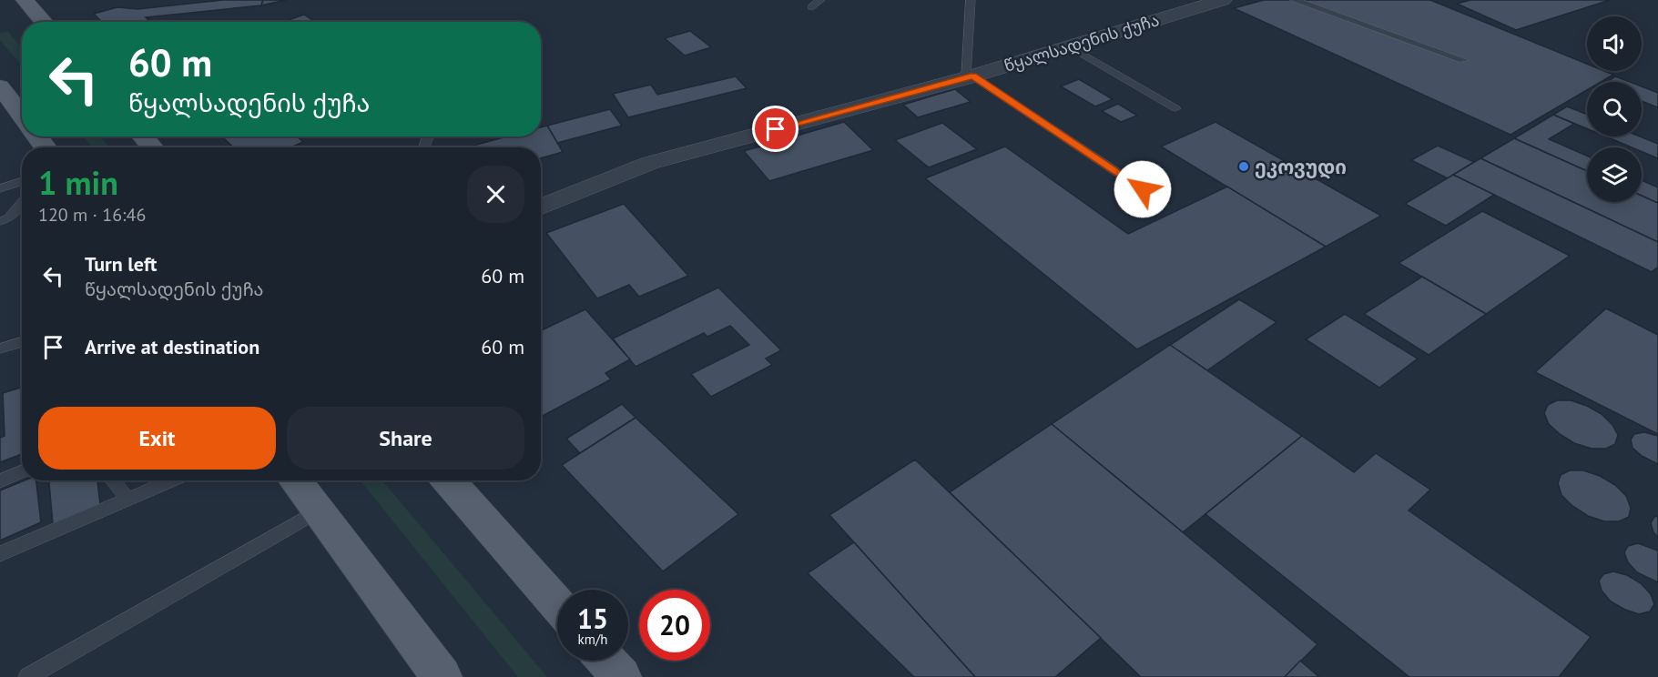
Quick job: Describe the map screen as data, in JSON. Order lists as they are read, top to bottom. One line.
{"streets":{"street":["წყალსადენის ქუჩა"]},"places":["ეკოვუდი"],"page":{"turn":["60 m","წყალსადენის ქუჩა"],"heading":["1 min","120 m · 16:46"],"list":[{"name":"Turn left","note":"წყალსადენის ქუჩა","value":"60 m"},{"name":"Arrive at destination","value":"60 m"}],"buttons":["Exit","Share"],"speed":"15 km/h","limit":"20"}}
